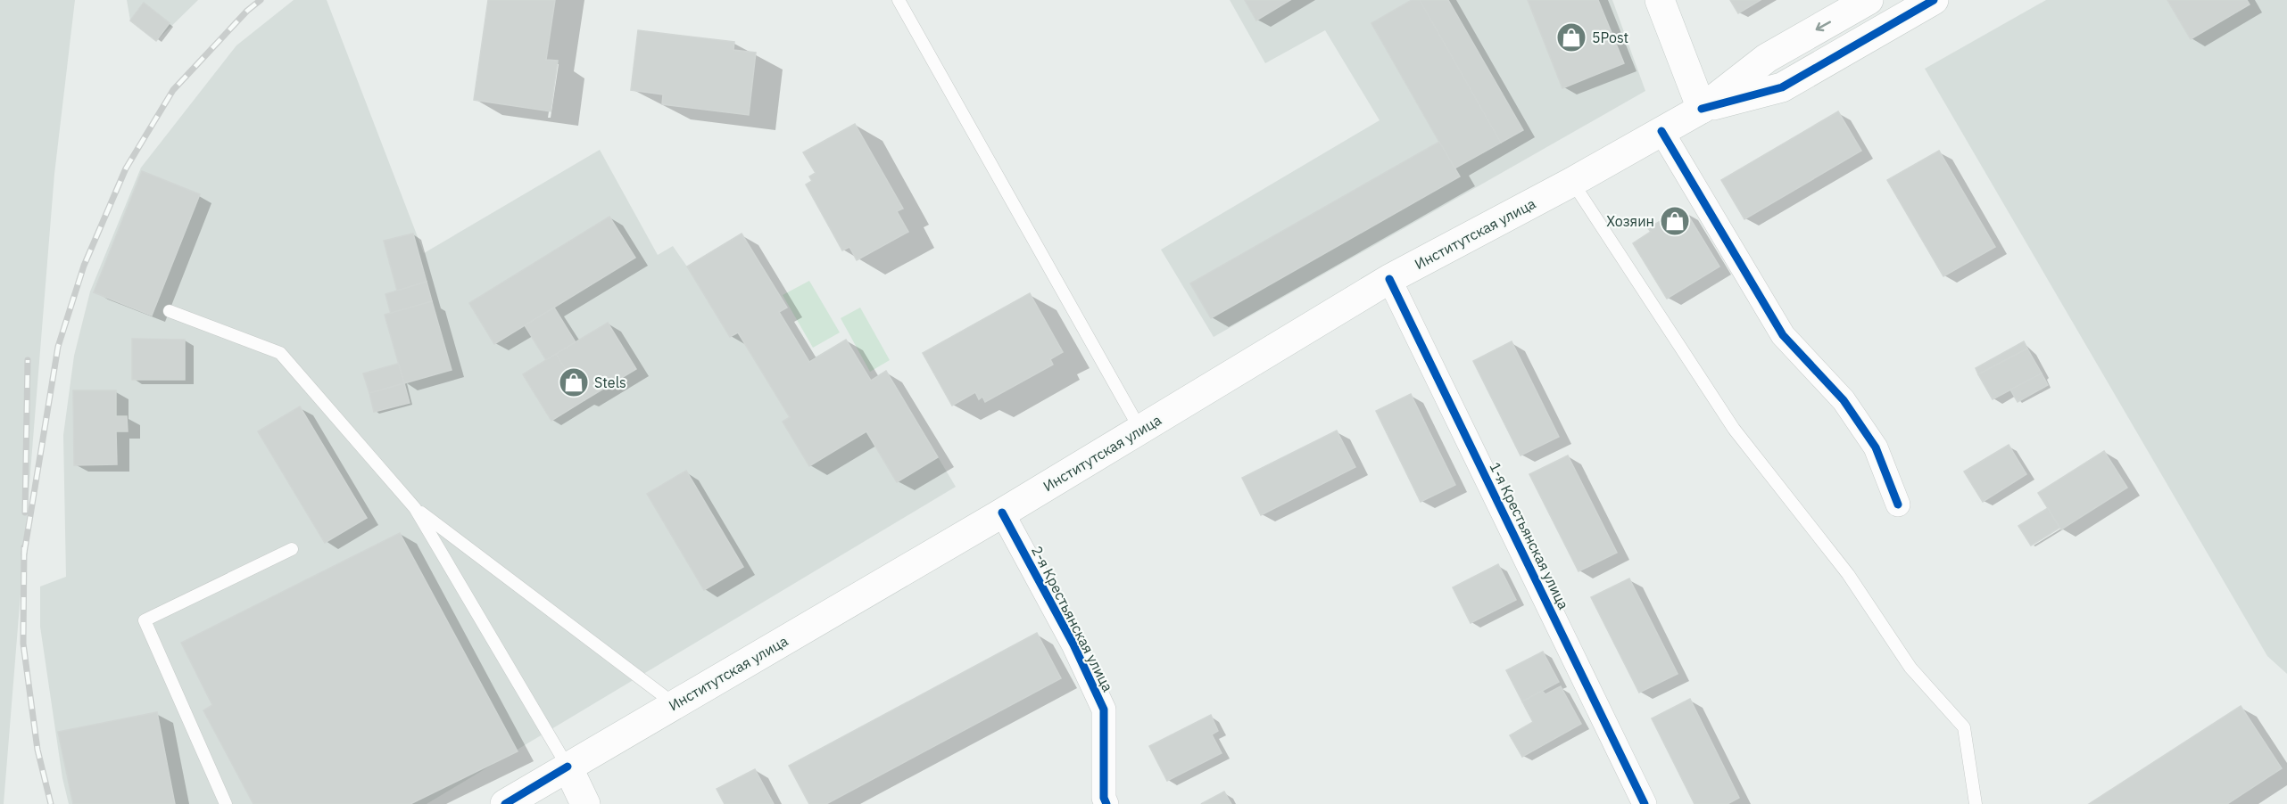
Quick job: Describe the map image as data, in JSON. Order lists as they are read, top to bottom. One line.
{"streets":{"main road":["Институтская улица"],"street":["1-я Крестьянская улица","2-я Крестьянская улица"]},"crossings":[["Институтская улица","1-я Крестьянская улица"],["Институтская улица","2-я Крестьянская улица"]],"places":{"shop":["5Post","Хозяин","Stels"]}}
